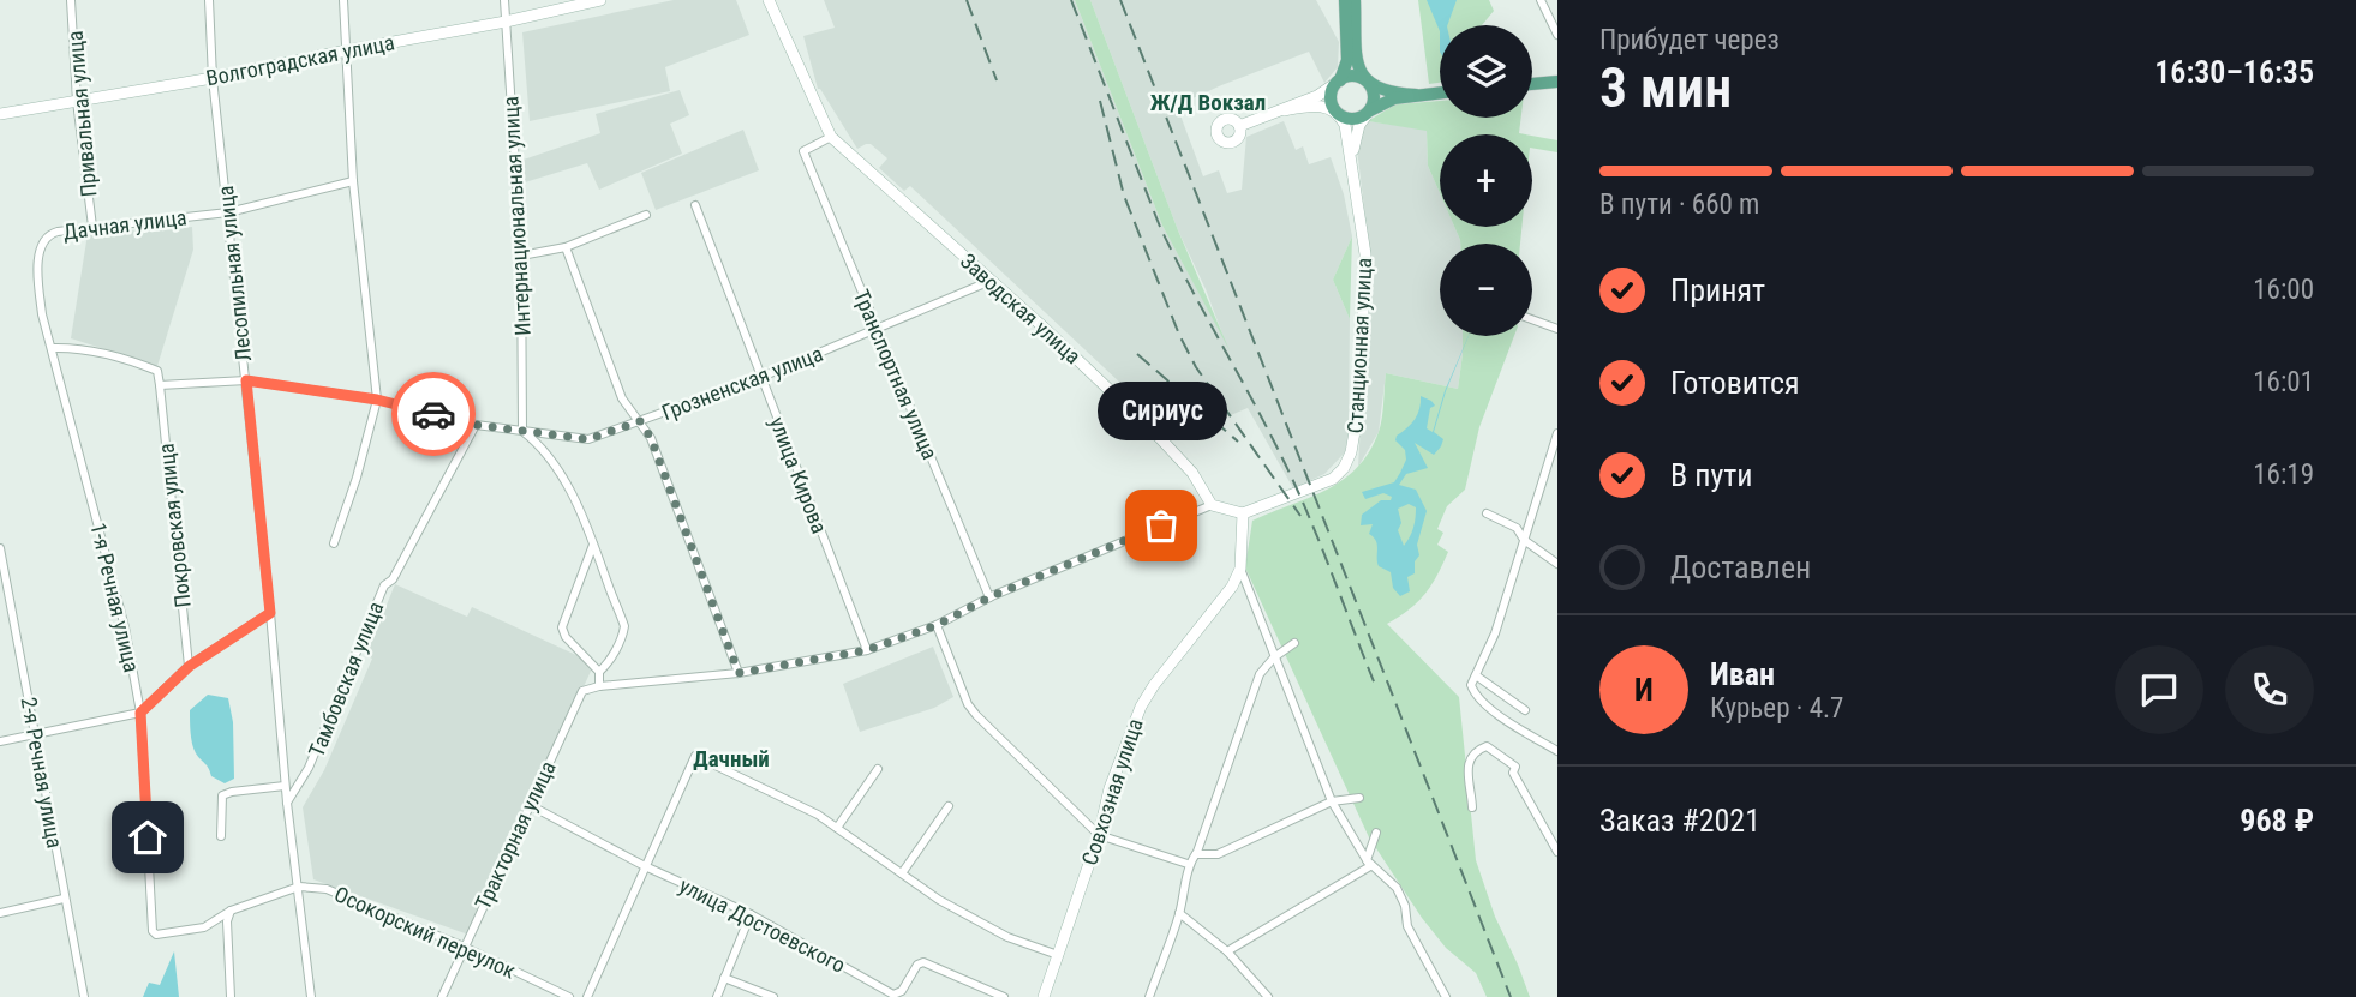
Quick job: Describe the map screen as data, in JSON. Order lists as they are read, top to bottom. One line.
{"streets":{"street":["Волгоградская улица","Привальная улица","Интернациональная улица","Дачная улица","Лесопильная улица","Заводская улица","Станционная улица","Транспортная улица","Грозненская улица","улица Кирова","Покровская улица","1-я Речная улица","Тамбовская улица","2-я Речная улица","Совхозная улица","Тракторная улица","улица Достоевского","Осокорский переулок"]},"crossings":[["Волгоградская улица","Привальная улица"],["Волгоградская улица","Интернациональная улица"],["Волгоградская улица","Лесопильная улица"],["Привальная улица","Дачная улица"],["Интернациональная улица","Грозненская улица"],["Дачная улица","Лесопильная улица"],["Дачная улица","1-я Речная улица"],["Лесопильная улица","Грозненская улица"],["Лесопильная улица","Тамбовская улица"],["Лесопильная улица","Осокорский переулок"],["Заводская улица","Транспортная улица"],["Заводская улица","Грозненская улица"],["Станционная улица","Совхозная улица"],["Транспортная улица","Грозненская улица"],["Грозненская улица","улица Кирова"],["Грозненская улица","Покровская улица"],["Грозненская улица","Тамбовская улица"],["Тракторная улица","улица Достоевского"],["Тракторная улица","Осокорский переулок"]],"districts":["Ж/Д Вокзал","Дачный"],"places":["Сириус"],"page":{"heading":["3 мин","Прибудет через","16:30–16:35"],"panel":["Иван","Курьер · 4.7","Заказ #2021","968 ₽"],"map_buttons":["+","−"],"bar":"В пути · 660 m","list":[["Принят","16:00"],["Готовится","16:01"],["В пути","16:19"],"Доставлен"],"bubble":"Сириус","round":"И"}}
